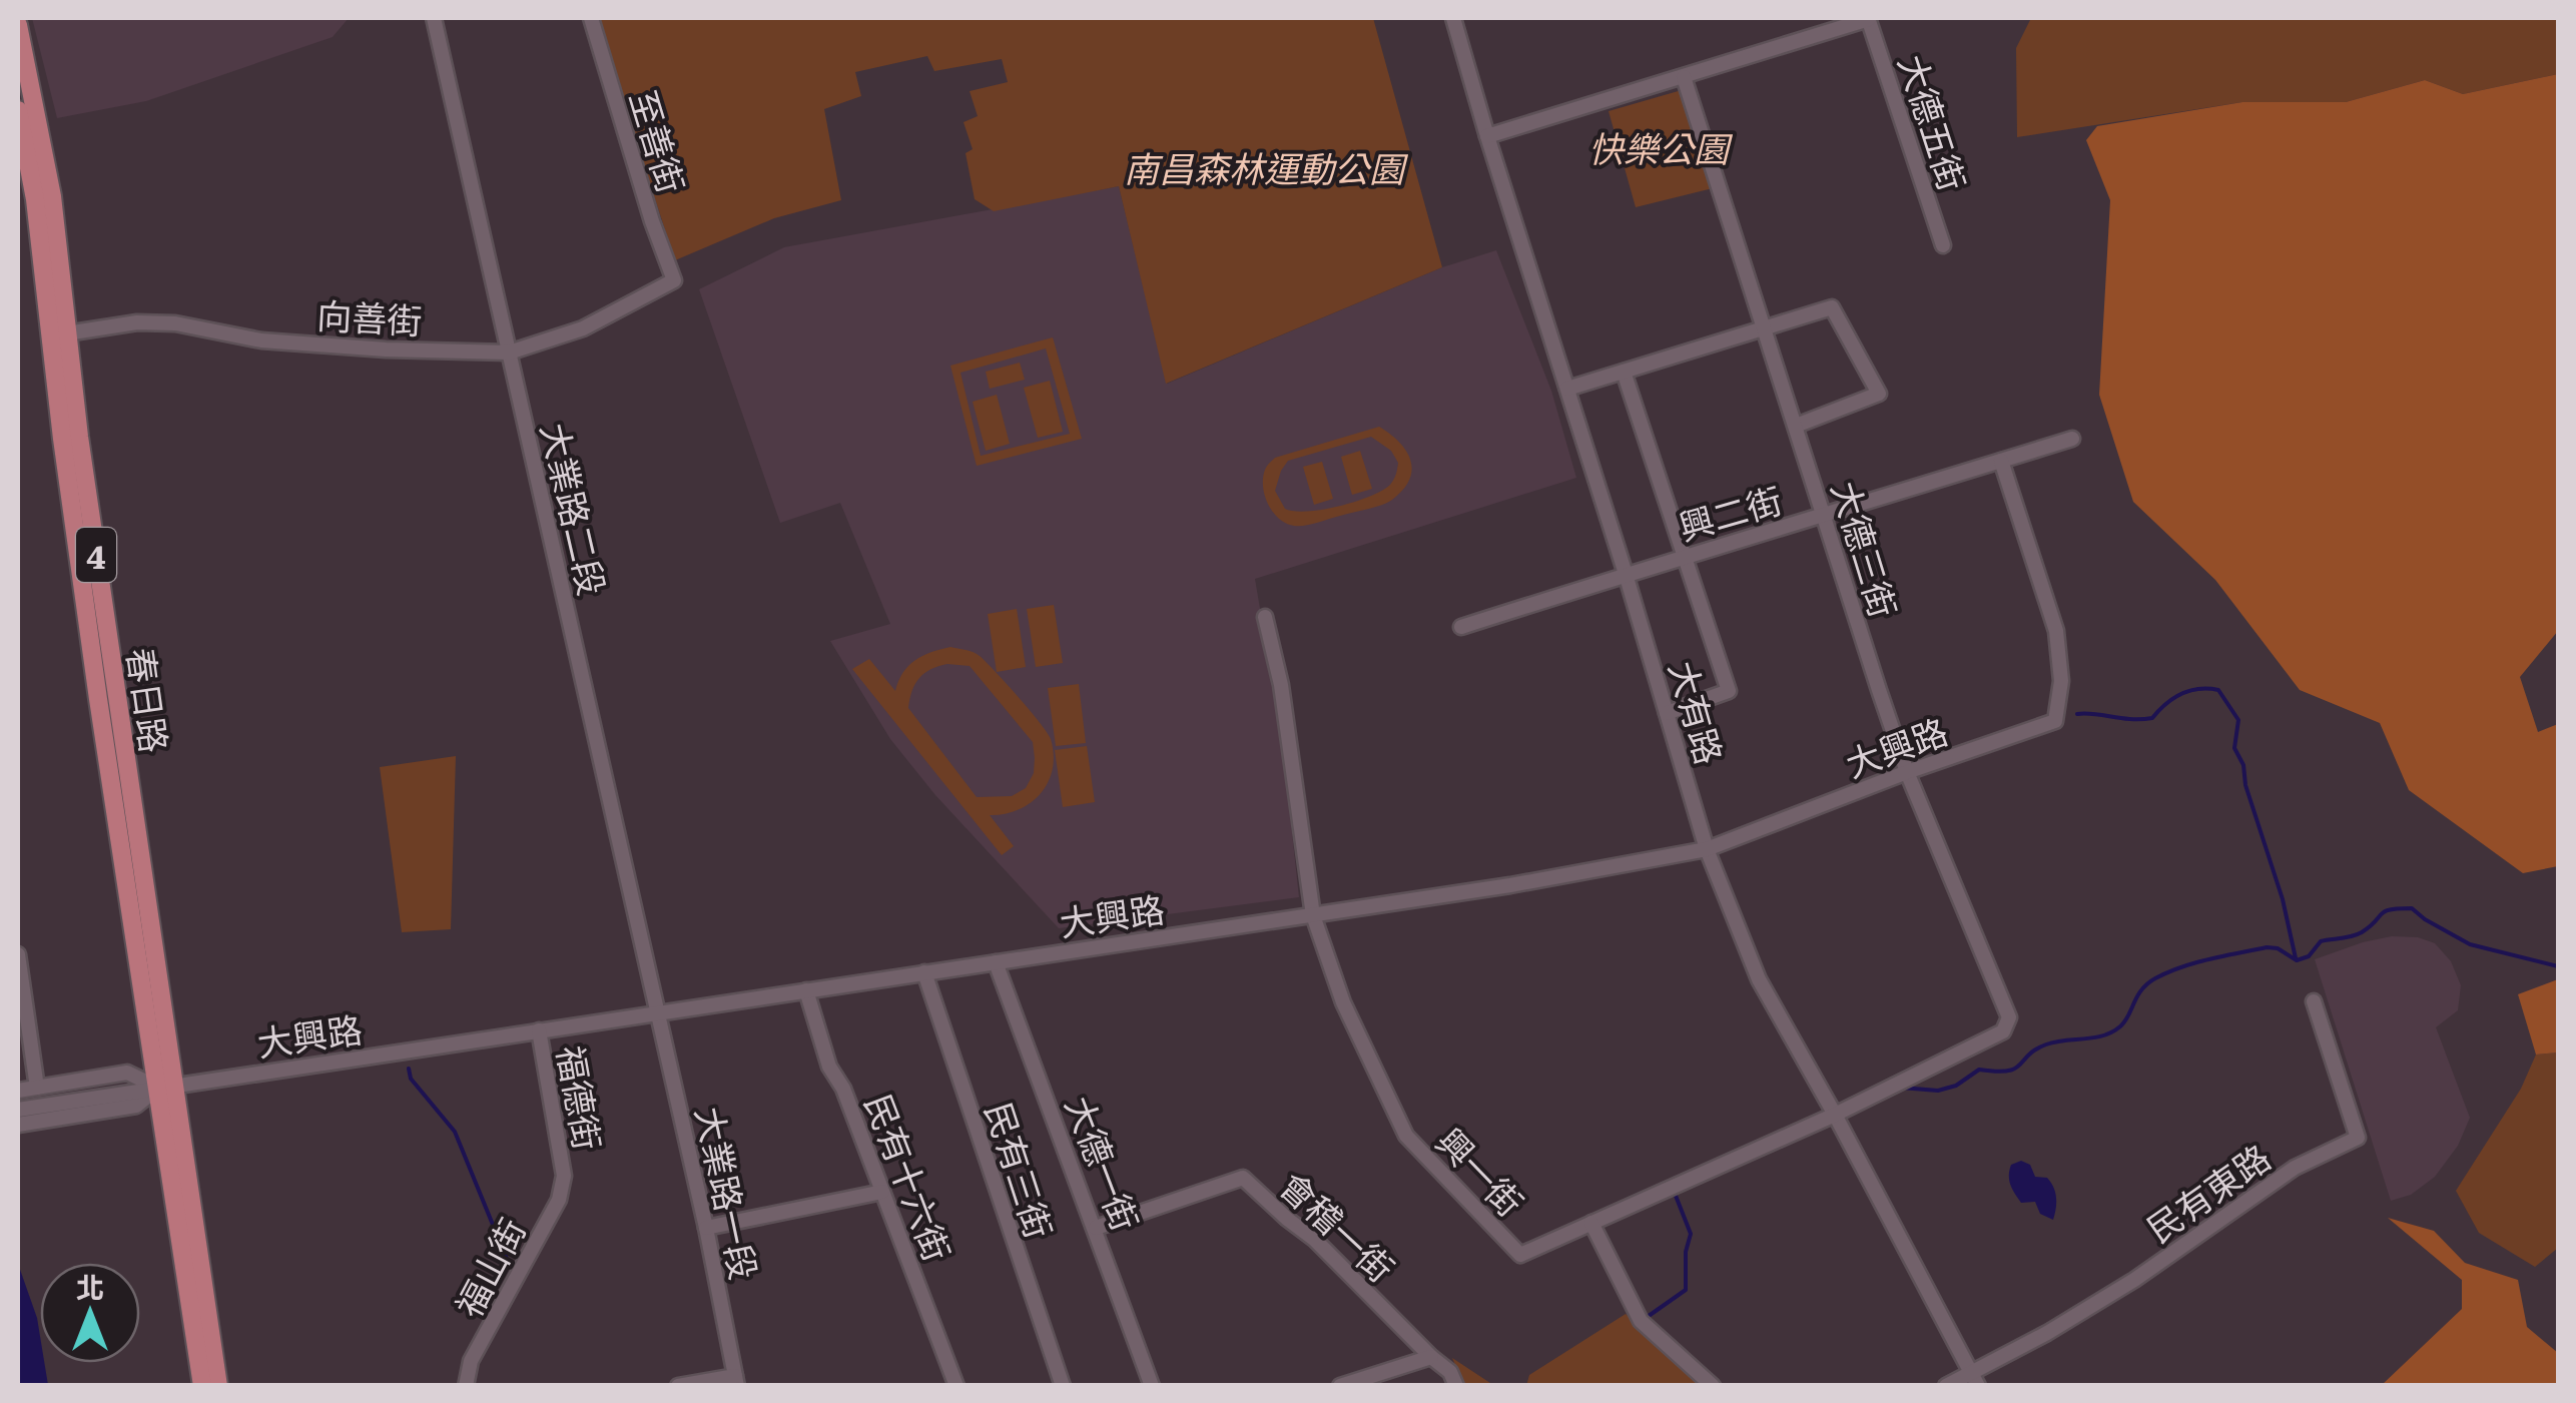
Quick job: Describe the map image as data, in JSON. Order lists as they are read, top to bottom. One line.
{"streets":{"main road":["4","春日路"],"street":["大德五街","至善街","向善街","大業路二段","興二街","大德三街","大有路","大興路","福德街","大德一街","民有三街","興一街","民有十六街","民有東路","大業路一段","會稽一街","福山街"]},"crossings":[["至善街","向善街"],["向善街","大業路二段"],["向善街","春日路"],["大業路二段","大興路"],["大業路二段","大業路一段"],["興二街","大德三街"],["興二街","大有路"],["興二街","大興路"],["大德三街","大興路"],["大德三街","興一街"],["春日路","大興路"],["大有路","大興路"],["大有路","興一街"],["大有路","民有東路"],["大興路","福德街"],["大興路","大德一街"],["大興路","民有三街"],["大興路","興一街"],["大興路","民有十六街"],["大興路","大業路一段"],["福德街","福山街"],["大德一街","會稽一街"]],"parks":["快樂公園","南昌森林運動公園"],"north":"top"}
